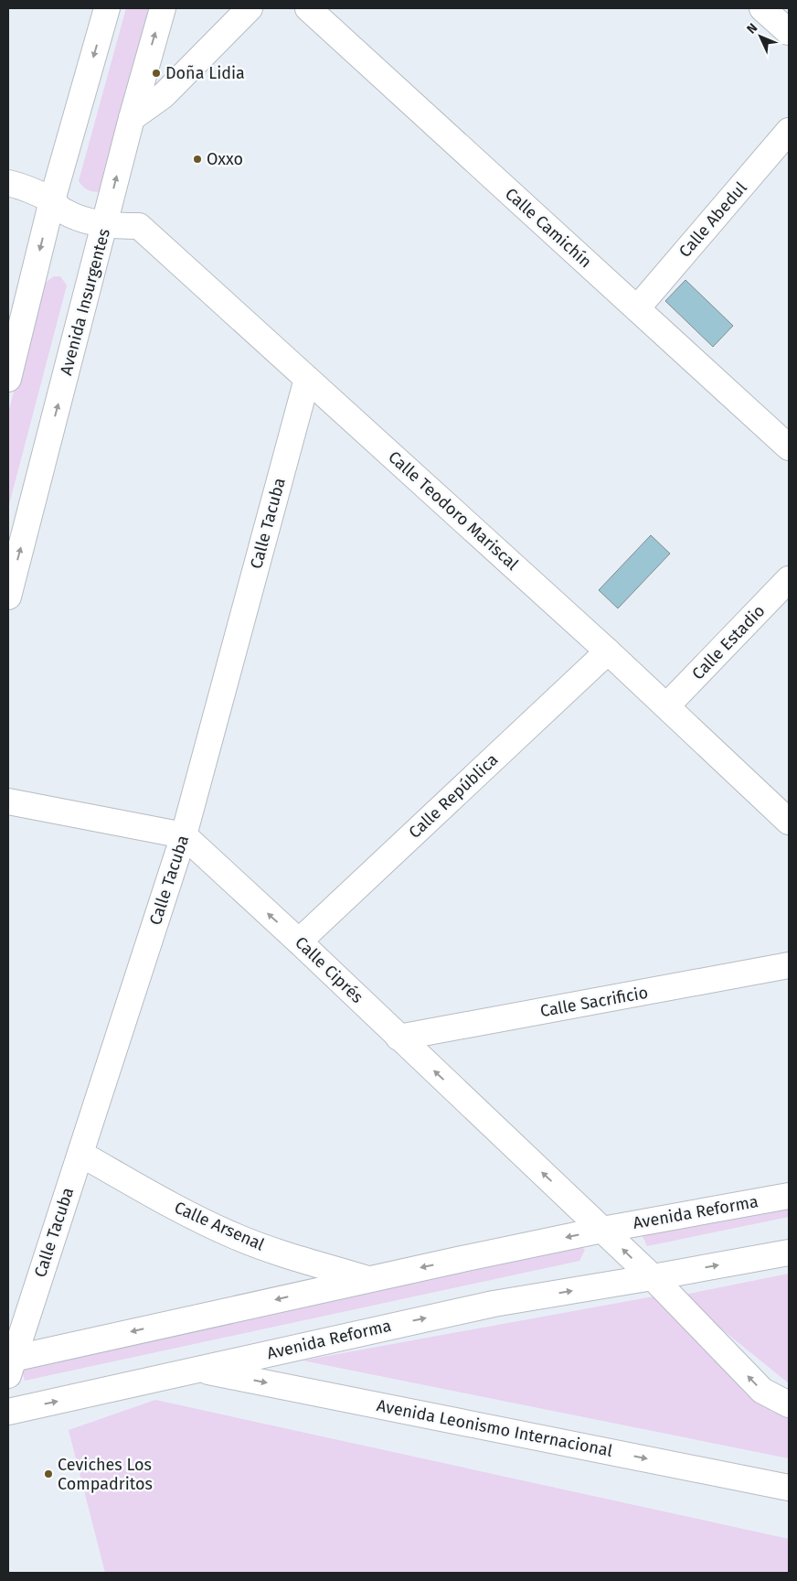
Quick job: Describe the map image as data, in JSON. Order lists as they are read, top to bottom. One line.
{"streets":{"street":["Calle Abedul","Calle Camichín","Avenida Insurgentes","Calle Teodoro Mariscal","Calle Tacuba","Calle Estadio","Calle República","Calle Ciprés","Calle Sacrificio","Avenida Reforma","Calle Arsenal","Avenida Leonismo Internacional"]},"crossings":[["Calle Abedul","Calle Camichín"],["Avenida Insurgentes","Calle Teodoro Mariscal"],["Calle Teodoro Mariscal","Calle Tacuba"],["Calle Teodoro Mariscal","Calle Estadio"],["Calle Teodoro Mariscal","Calle República"],["Calle Tacuba","Calle Ciprés"],["Calle Tacuba","Avenida Reforma"],["Calle Tacuba","Calle Arsenal"],["Calle República","Calle Ciprés"],["Calle Ciprés","Calle Sacrificio"],["Calle Ciprés","Avenida Reforma"],["Avenida Reforma","Calle Arsenal"],["Avenida Reforma","Avenida Leonismo Internacional"]],"one_way":["Calle Ciprés","Avenida Leonismo Internacional"],"places":["Doña Lidia","Oxxo","Ceviches Los Compadritos"],"north":"top left"}
